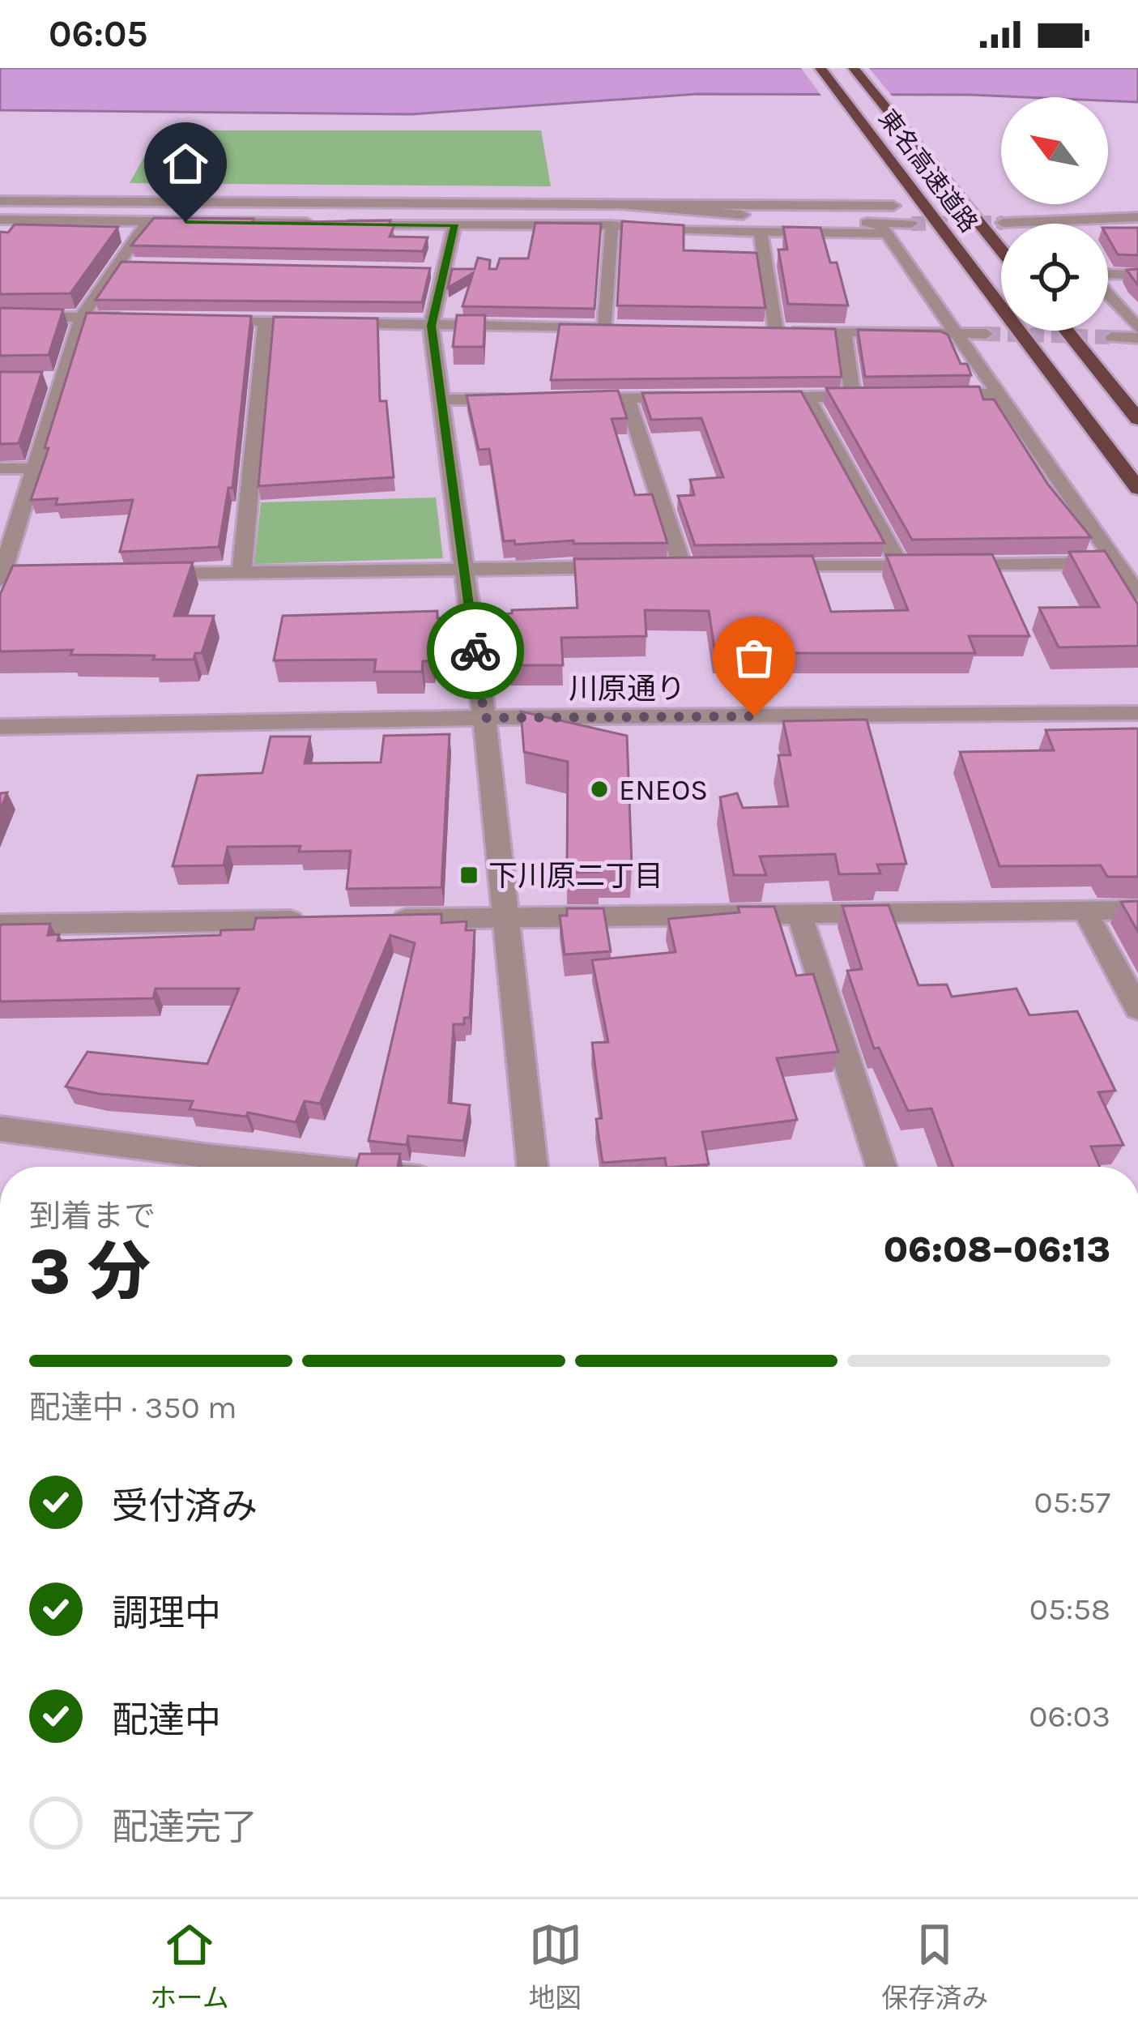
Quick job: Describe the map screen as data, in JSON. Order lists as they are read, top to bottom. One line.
{"streets":{"highway":["東名高速道路"],"street":["川原通り"]},"places":{"other":["ENEOS"],"transit":["下川原二丁目"]},"north":"top left","page":{"status":"06:05","heading":["3 分","到着まで","06:08–06:13"],"bar":"配達中 · 350 m","list":[["受付済み","05:57"],["調理中","05:58"],["配達中","06:03"],"配達完了"],"tabs":["ホーム","地図","保存済み"]}}
